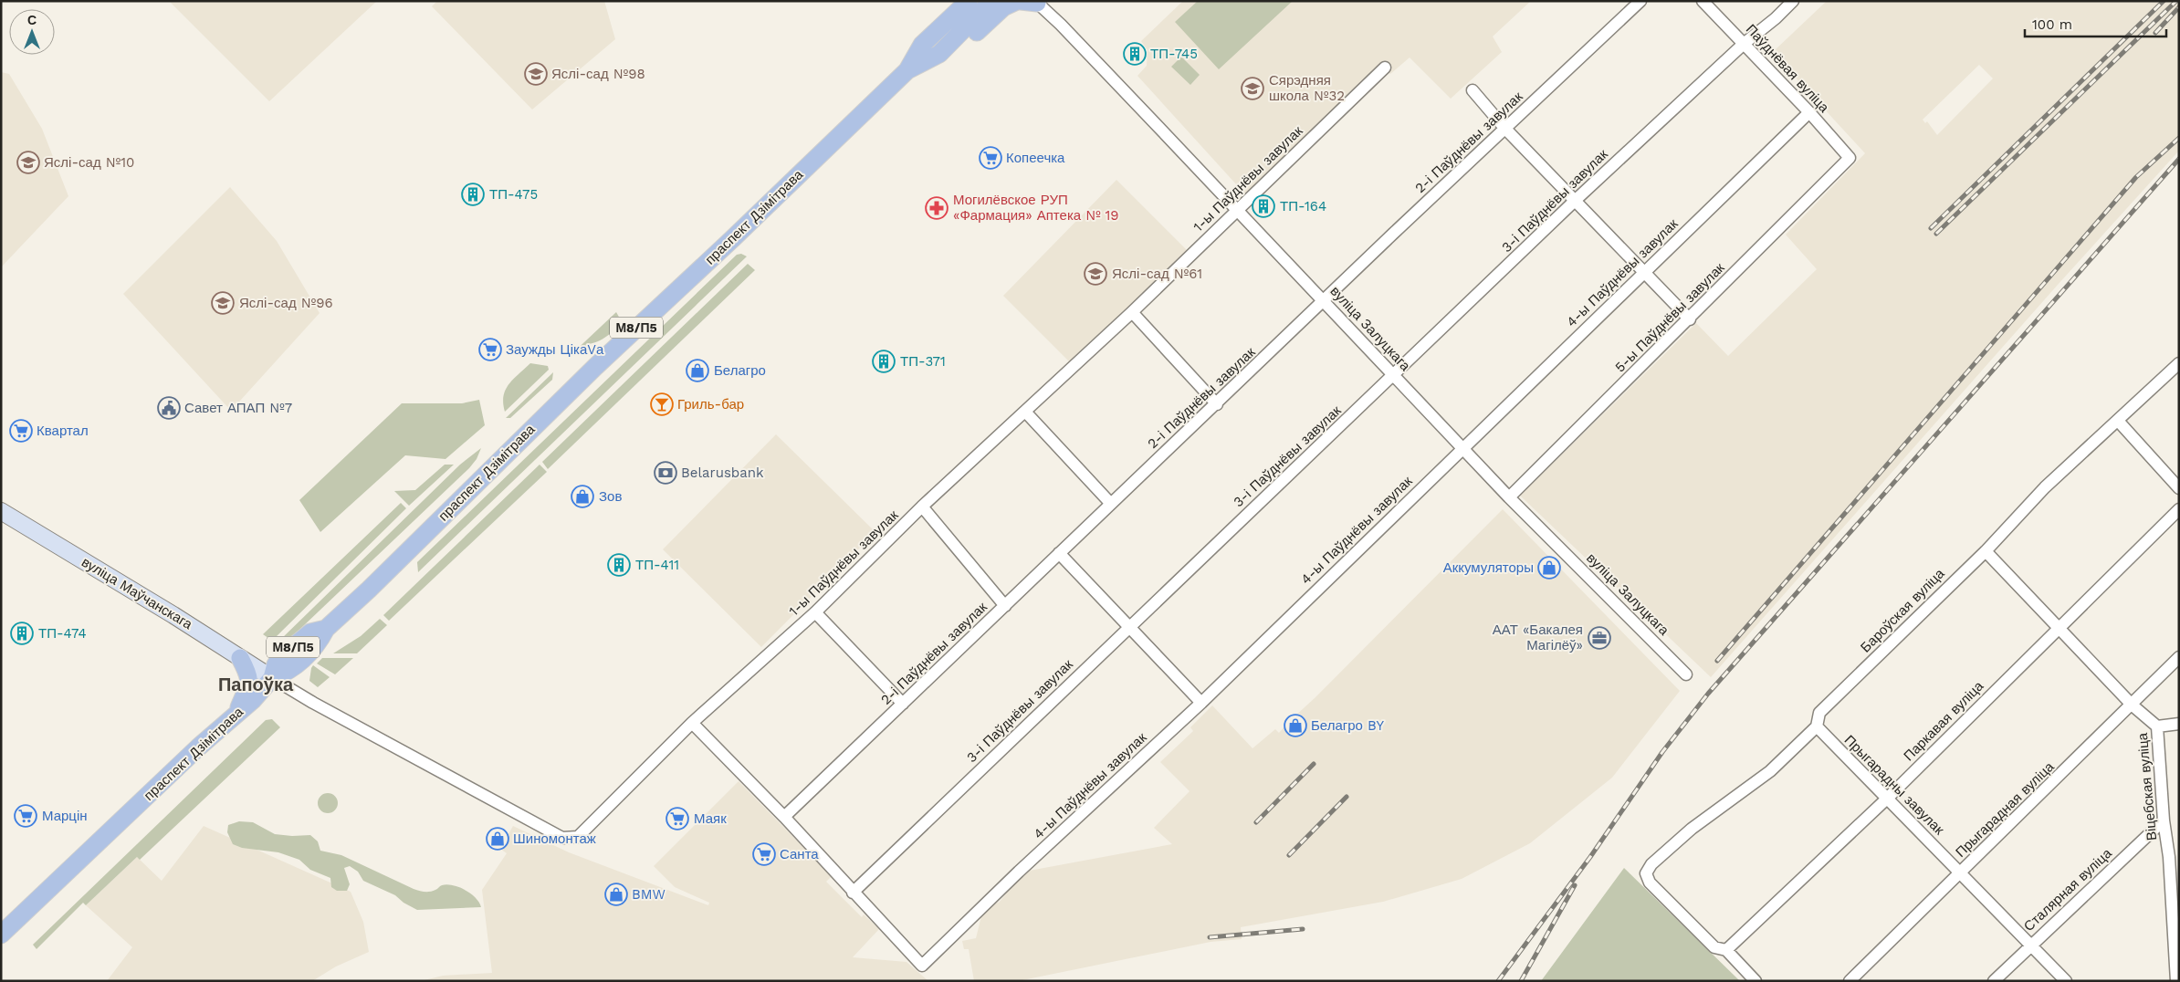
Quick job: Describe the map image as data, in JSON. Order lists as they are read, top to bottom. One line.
{"streets":{"main road":["праспект Дзімітрава","М8/П5","вуліца Маўчанскага"],"street":["Паўднёвая вуліца","2-і Паўднёвы завулак","1-ы Паўднёвы завулак","3-і Паўднёвы завулак","4-ы Паўднёвы завулак","5-ы Паўднёвы завулак","вуліца Залуцкага","Бароўская вуліца","Паркавая вуліца","Прыгарадны завулак","Віцебская вуліца","Прыгарадная вуліца","Сталярная вуліца"]},"crossings":[["Паўднёвая вуліца","3-і Паўднёвы завулак"],["Паўднёвая вуліца","4-ы Паўднёвы завулак"],["Паўднёвая вуліца","5-ы Паўднёвы завулак"],["2-і Паўднёвы завулак","вуліца Залуцкага"],["1-ы Паўднёвы завулак","праспект Дзімітрава"],["1-ы Паўднёвы завулак","вуліца Залуцкага"],["1-ы Паўднёвы завулак","вуліца Маўчанскага"],["3-і Паўднёвы завулак","4-ы Паўднёвы завулак"],["3-і Паўднёвы завулак","вуліца Залуцкага"],["праспект Дзімітрава","вуліца Маўчанскага"],["4-ы Паўднёвы завулак","вуліца Залуцкага"],["5-ы Паўднёвы завулак","вуліца Залуцкага"],["Бароўская вуліца","Паркавая вуліца"],["Бароўская вуліца","Прыгарадны завулак"],["Бароўская вуліца","Віцебская вуліца"],["Паркавая вуліца","Прыгарадны завулак"],["Паркавая вуліца","Віцебская вуліца"],["Прыгарадны завулак","Прыгарадная вуліца"],["Прыгарадны завулак","Сталярная вуліца"],["Віцебская вуліца","Прыгарадная вуліца"],["Віцебская вуліца","Сталярная вуліца"]],"districts":["Папоўка"],"places":{"building":["ТП-745","ТП-475","ТП-164","ТП-371","ТП-411","ТП-474"],"school or university":["Яслі-сад №98","Сярэдняя школа №32","Яслі-сад №10","Яслі-сад №61","Яслі-сад №96"],"supermarket":["Копеечка","Заужды ЦікаVа","Квартал","Марцін","Маяк","Санта"],"pharmacy":["Могилёвское РУП «Фармация» Аптека № 19"],"shop":["Белагро","Зов","Аккумуляторы","Белагро BY","Шиномонтаж","BMW"],"bar":["Гриль-бар"],"public building":["Савет АПАП №7"],"bank":["Belarusbank"],"office":["ААТ «Бакалея Магілёў»"]},"scale_bar":"100 m","north":"top"}
